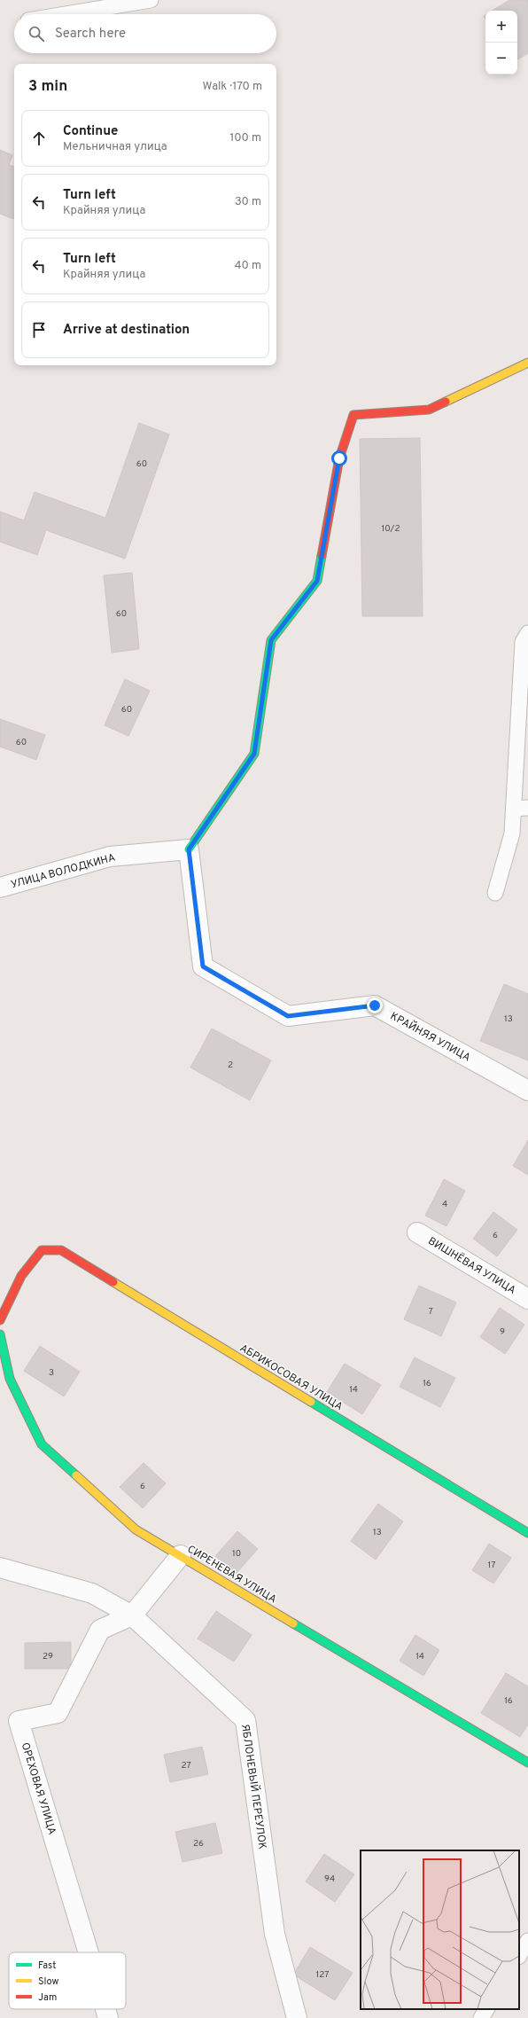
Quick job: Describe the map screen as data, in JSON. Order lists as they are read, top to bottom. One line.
{"streets":{"street":["УЛИЦА ВОЛОДКИНА","КРАЙНЯЯ УЛИЦА","ВИШНЁВАЯ УЛИЦА","АБРИКОСОВАЯ УЛИЦА","СИРЕНЕВАЯ УЛИЦА","ЯБЛОНЕВЫЙ ПЕРЕУЛОК","ОРЕХОВАЯ УЛИЦА"]},"crossings":[["УЛИЦА ВОЛОДКИНА","КРАЙНЯЯ УЛИЦА"],["ЯБЛОНЕВЫЙ ПЕРЕУЛОК","ОРЕХОВАЯ УЛИЦА"]],"house_numbers":["60","10/2","60","60","60","13","2","4","6","7","9","3","16","14","6","13","10","17","29","14","16","27","26","94","127"],"legend":["Fast","Slow","Jam"],"page":{"map_buttons":["+","−"],"search":"Search here","heading":["3 min","Walk · 170 m"],"list":[["Continue","Мельничная улица","100 m"],["Turn left","Крайняя улица","30 m"],["Turn left","Крайняя улица","40 m"],"Arrive at destination"]}}
